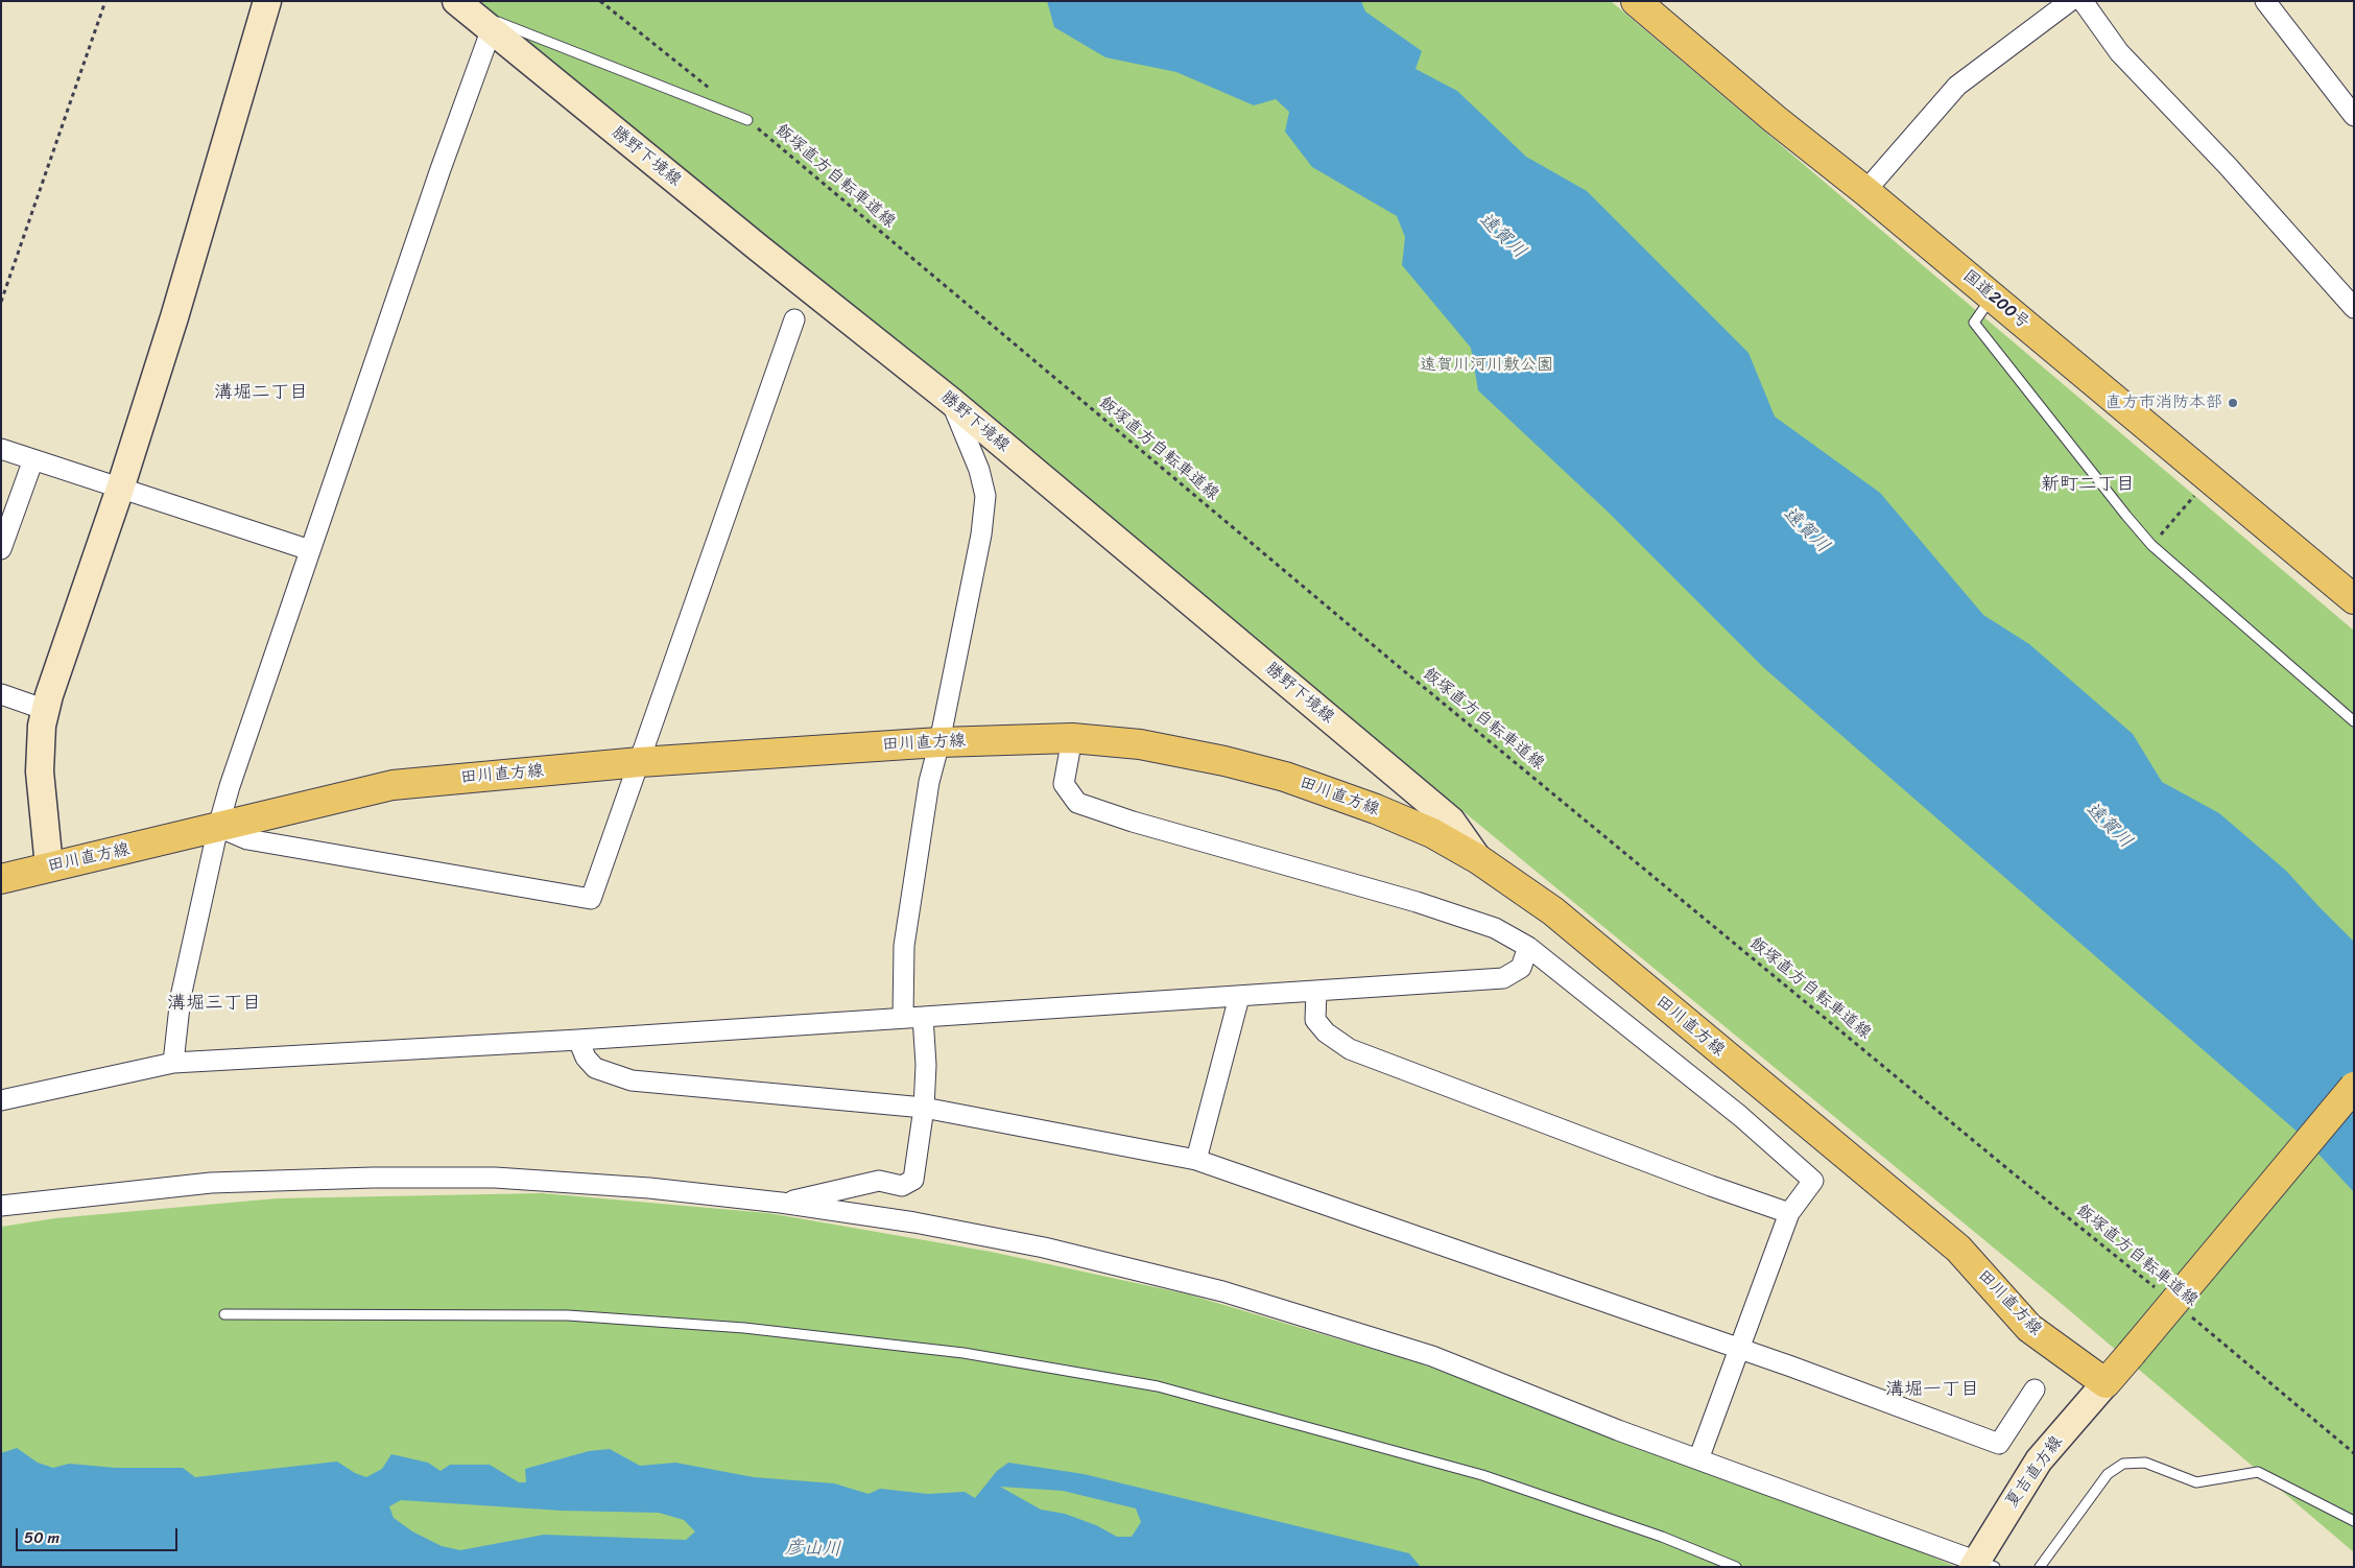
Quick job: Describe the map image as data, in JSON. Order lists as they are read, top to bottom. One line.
{"streets":{"main road":["勝野下境線","国道200号","田川直方線","夏吉直方線"],"path":["飯塚直方自転車道線"]},"crossings":[["勝野下境線","田川直方線"],["田川直方線","夏吉直方線"]],"districts":["溝堀二丁目","新町二丁目","溝堀三丁目","溝堀一丁目"],"water":["遠賀川","彦山川"],"parks":["遠賀川河川敷公園"],"places":["直方市消防本部"],"scale_bar":"50 m"}
